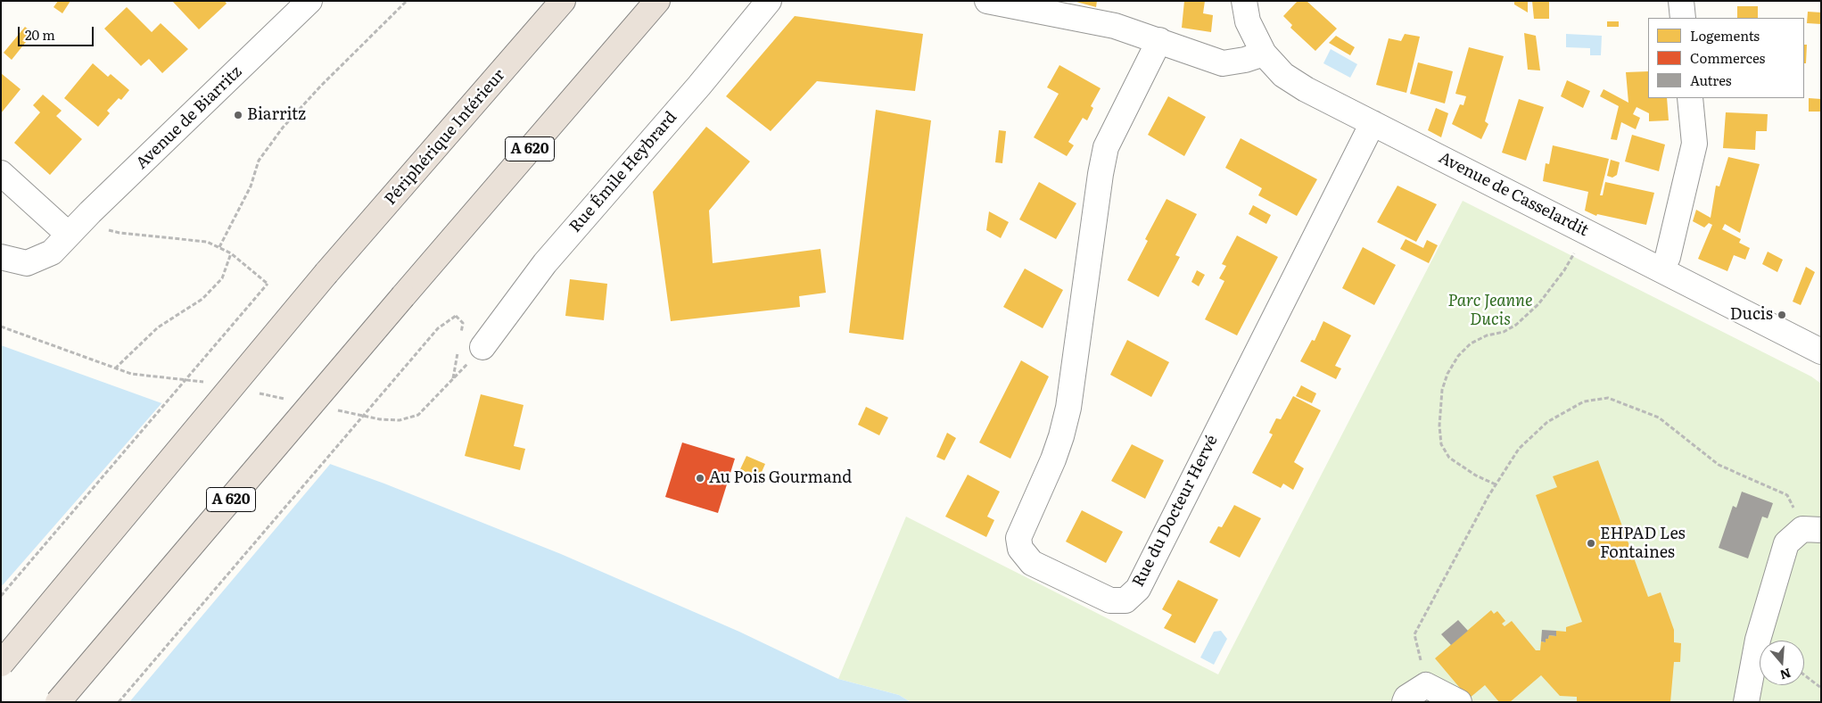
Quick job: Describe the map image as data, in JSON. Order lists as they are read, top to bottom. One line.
{"streets":{"highway":["Périphérique Intérieur","A 620"],"street":["Avenue de Biarritz","Rue Émile Heybrard","Avenue de Casselardit","Rue du Docteur Hervé"]},"crossings":[["Avenue de Casselardit","Rue du Docteur Hervé"]],"parks":["Parc Jeanne Ducis"],"places":["Biarritz","Ducis","Au Pois Gourmand","EHPAD Les Fontaines"],"legend":["Logements","Commerces","Autres"],"scale_bar":"20 m","north":"bottom"}
